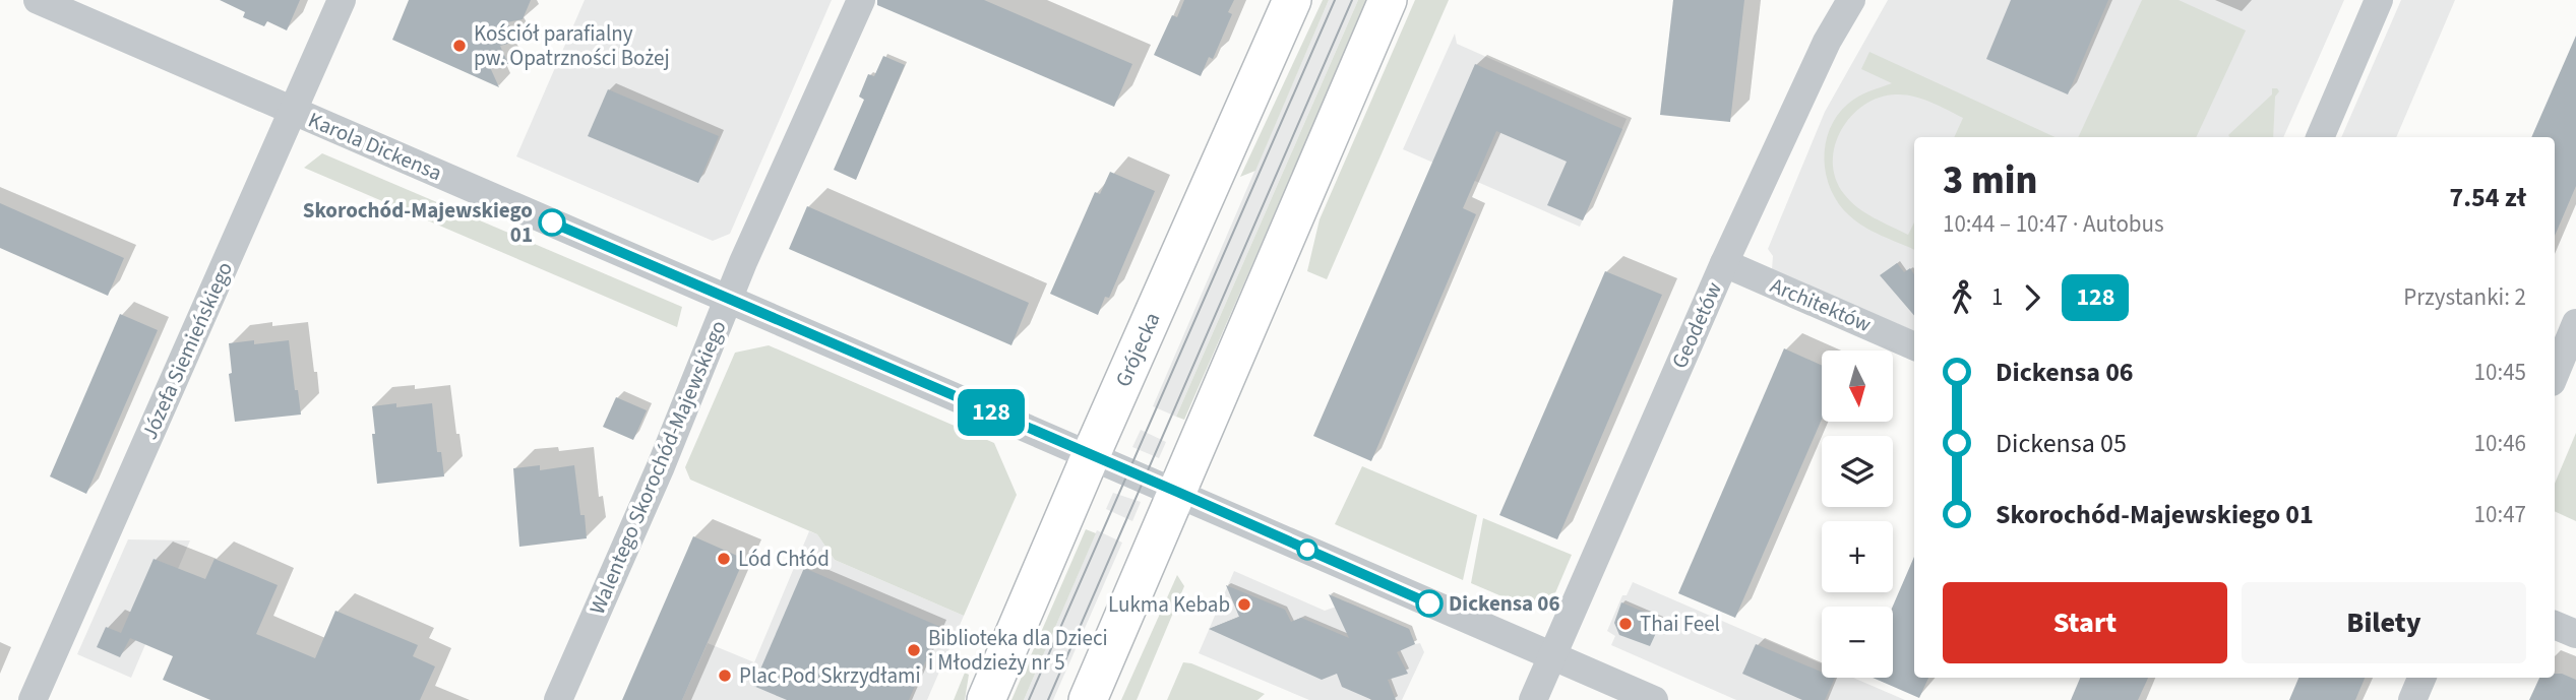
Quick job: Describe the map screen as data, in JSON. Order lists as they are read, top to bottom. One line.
{"streets":{"main road":["Grójecka"],"street":["Karola Dickensa","Architektów","Geodetów","Józefa Siemieńskiego","Walentego Skorochód-Majewskiego"]},"crossings":[["Karola Dickensa","Geodetów"],["Karola Dickensa","Grójecka"],["Karola Dickensa","Józefa Siemieńskiego"],["Karola Dickensa","Walentego Skorochód-Majewskiego"],["Architektów","Geodetów"]],"places":["Kościół parafialny pw. Opatrzności Bożej","Skorochód-Majewskiego 01","Lód Chłód","Dickensa 06","Lukma Kebab","Thai Feel","Biblioteka dla Dzieci i Młodzieży nr 5","Plac Pod Skrzydłami"],"lines":["bus line 128"],"north":"bottom","page":{"on_map":"128","heading":["3 min","10:44 – 10:47 · Autobus","7.54 zł"],"legs":["1","128","Przystanki: 2"],"list":[{"name":"Dickensa 06","value":"10:45"},{"name":"Dickensa 05","value":"10:46"},{"name":"Skorochód-Majewskiego 01","value":"10:47"}],"map_buttons":["+","−"],"buttons":["Start","Bilety"]}}
